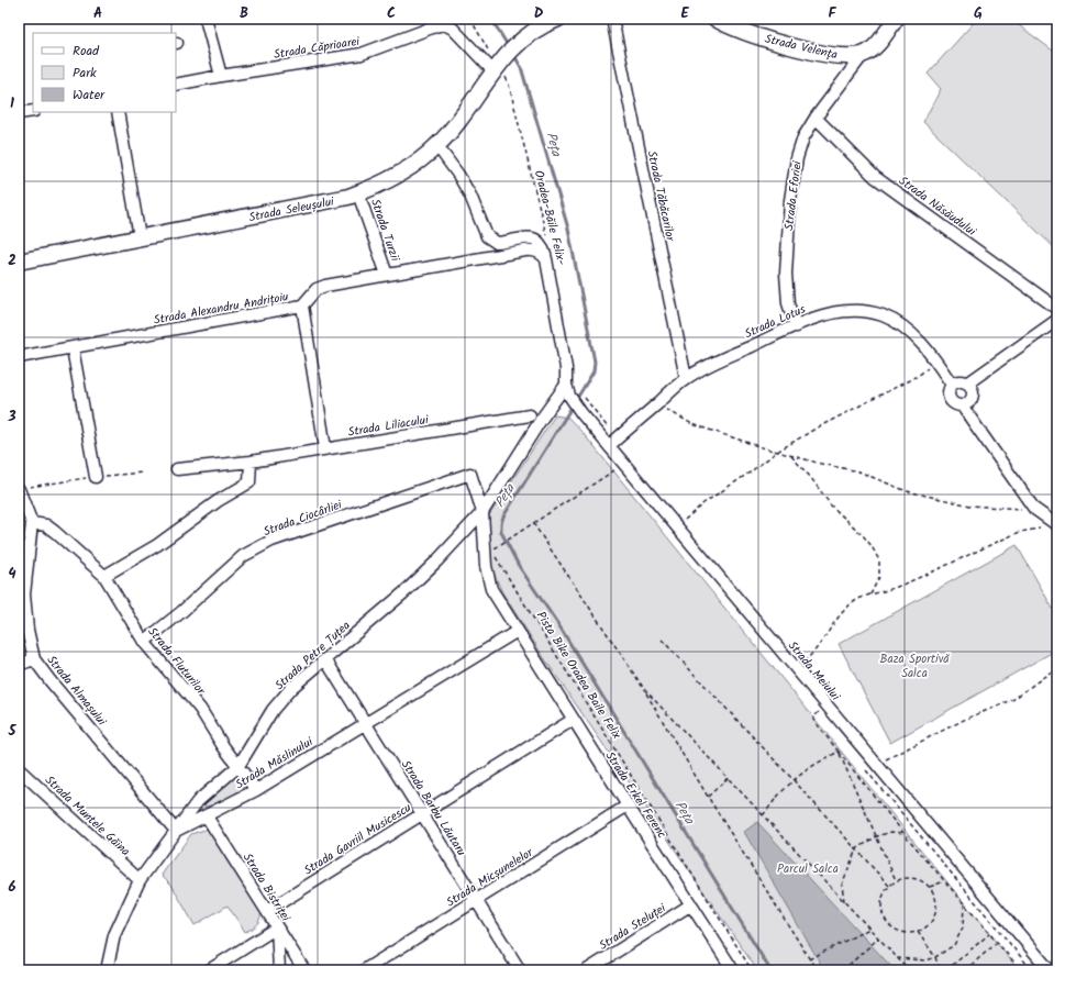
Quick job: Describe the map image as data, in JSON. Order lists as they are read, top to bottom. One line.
{"streets":{"main road":["Strada Velența","Strada Eforiei","Strada Seleușului"],"street":["Strada Căprioarei","Strada Tăbăcarilor","Strada Năsăudului","Strada Turzii","Strada Alexandru Andrițoiu","Strada Lotus","Strada Liliacului","Strada Ciocârliei","Strada Petre Țuțea","Strada Fluturilor","Strada Meiului","Strada Almașului","Strada Măslinului","Strada Erkel Ferenc","Strada Barbu Lăutaru","Strada Muntele Găina","Strada Gavriil Musicescu","Strada Micșunelelor","Strada Bistriței","Strada Steluței"],"path":["Oradea-Băile Felix-","Pista Bike Oradea Baile Felix"]},"crossings":[["Strada Velența","Strada Eforiei"],["Strada Căprioarei","Strada Seleușului"],["Strada Căprioarei","Oradea-Băile Felix-"],["Strada Tăbăcarilor","Strada Lotus"],["Strada Eforiei","Strada Năsăudului"],["Strada Eforiei","Strada Lotus"],["Strada Seleușului","Oradea-Băile Felix-"],["Strada Seleușului","Strada Turzii"],["Strada Turzii","Strada Alexandru Andrițoiu"],["Strada Lotus","Strada Meiului"],["Strada Ciocârliei","Strada Fluturilor"],["Strada Ciocârliei","Strada Erkel Ferenc"],["Strada Petre Țuțea","Strada Fluturilor"],["Strada Petre Țuțea","Strada Meiului"],["Strada Petre Țuțea","Strada Almașului"],["Strada Petre Țuțea","Strada Măslinului"],["Strada Petre Țuțea","Strada Erkel Ferenc"],["Strada Petre Țuțea","Strada Barbu Lăutaru"],["Strada Fluturilor","Strada Almașului"],["Strada Fluturilor","Strada Măslinului"],["Strada Almașului","Strada Măslinului"],["Strada Măslinului","Strada Erkel Ferenc"],["Strada Măslinului","Strada Barbu Lăutaru"],["Strada Măslinului","Strada Muntele Găina"],["Strada Măslinului","Strada Bistriței"],["Strada Erkel Ferenc","Strada Gavriil Musicescu"],["Strada Erkel Ferenc","Strada Micșunelelor"],["Strada Erkel Ferenc","Strada Steluței"],["Strada Barbu Lăutaru","Strada Gavriil Musicescu"],["Strada Barbu Lăutaru","Strada Micșunelelor"],["Strada Gavriil Musicescu","Strada Bistriței"]],"water":["Peța"],"parks":["Baza Sportivă Salca","Parcul Salca"],"legend":["Road","Park","Water"],"grid":{"columns":["A","B","C","D","E","F","G"],"rows":["1","2","3","4","5","6"]}}
